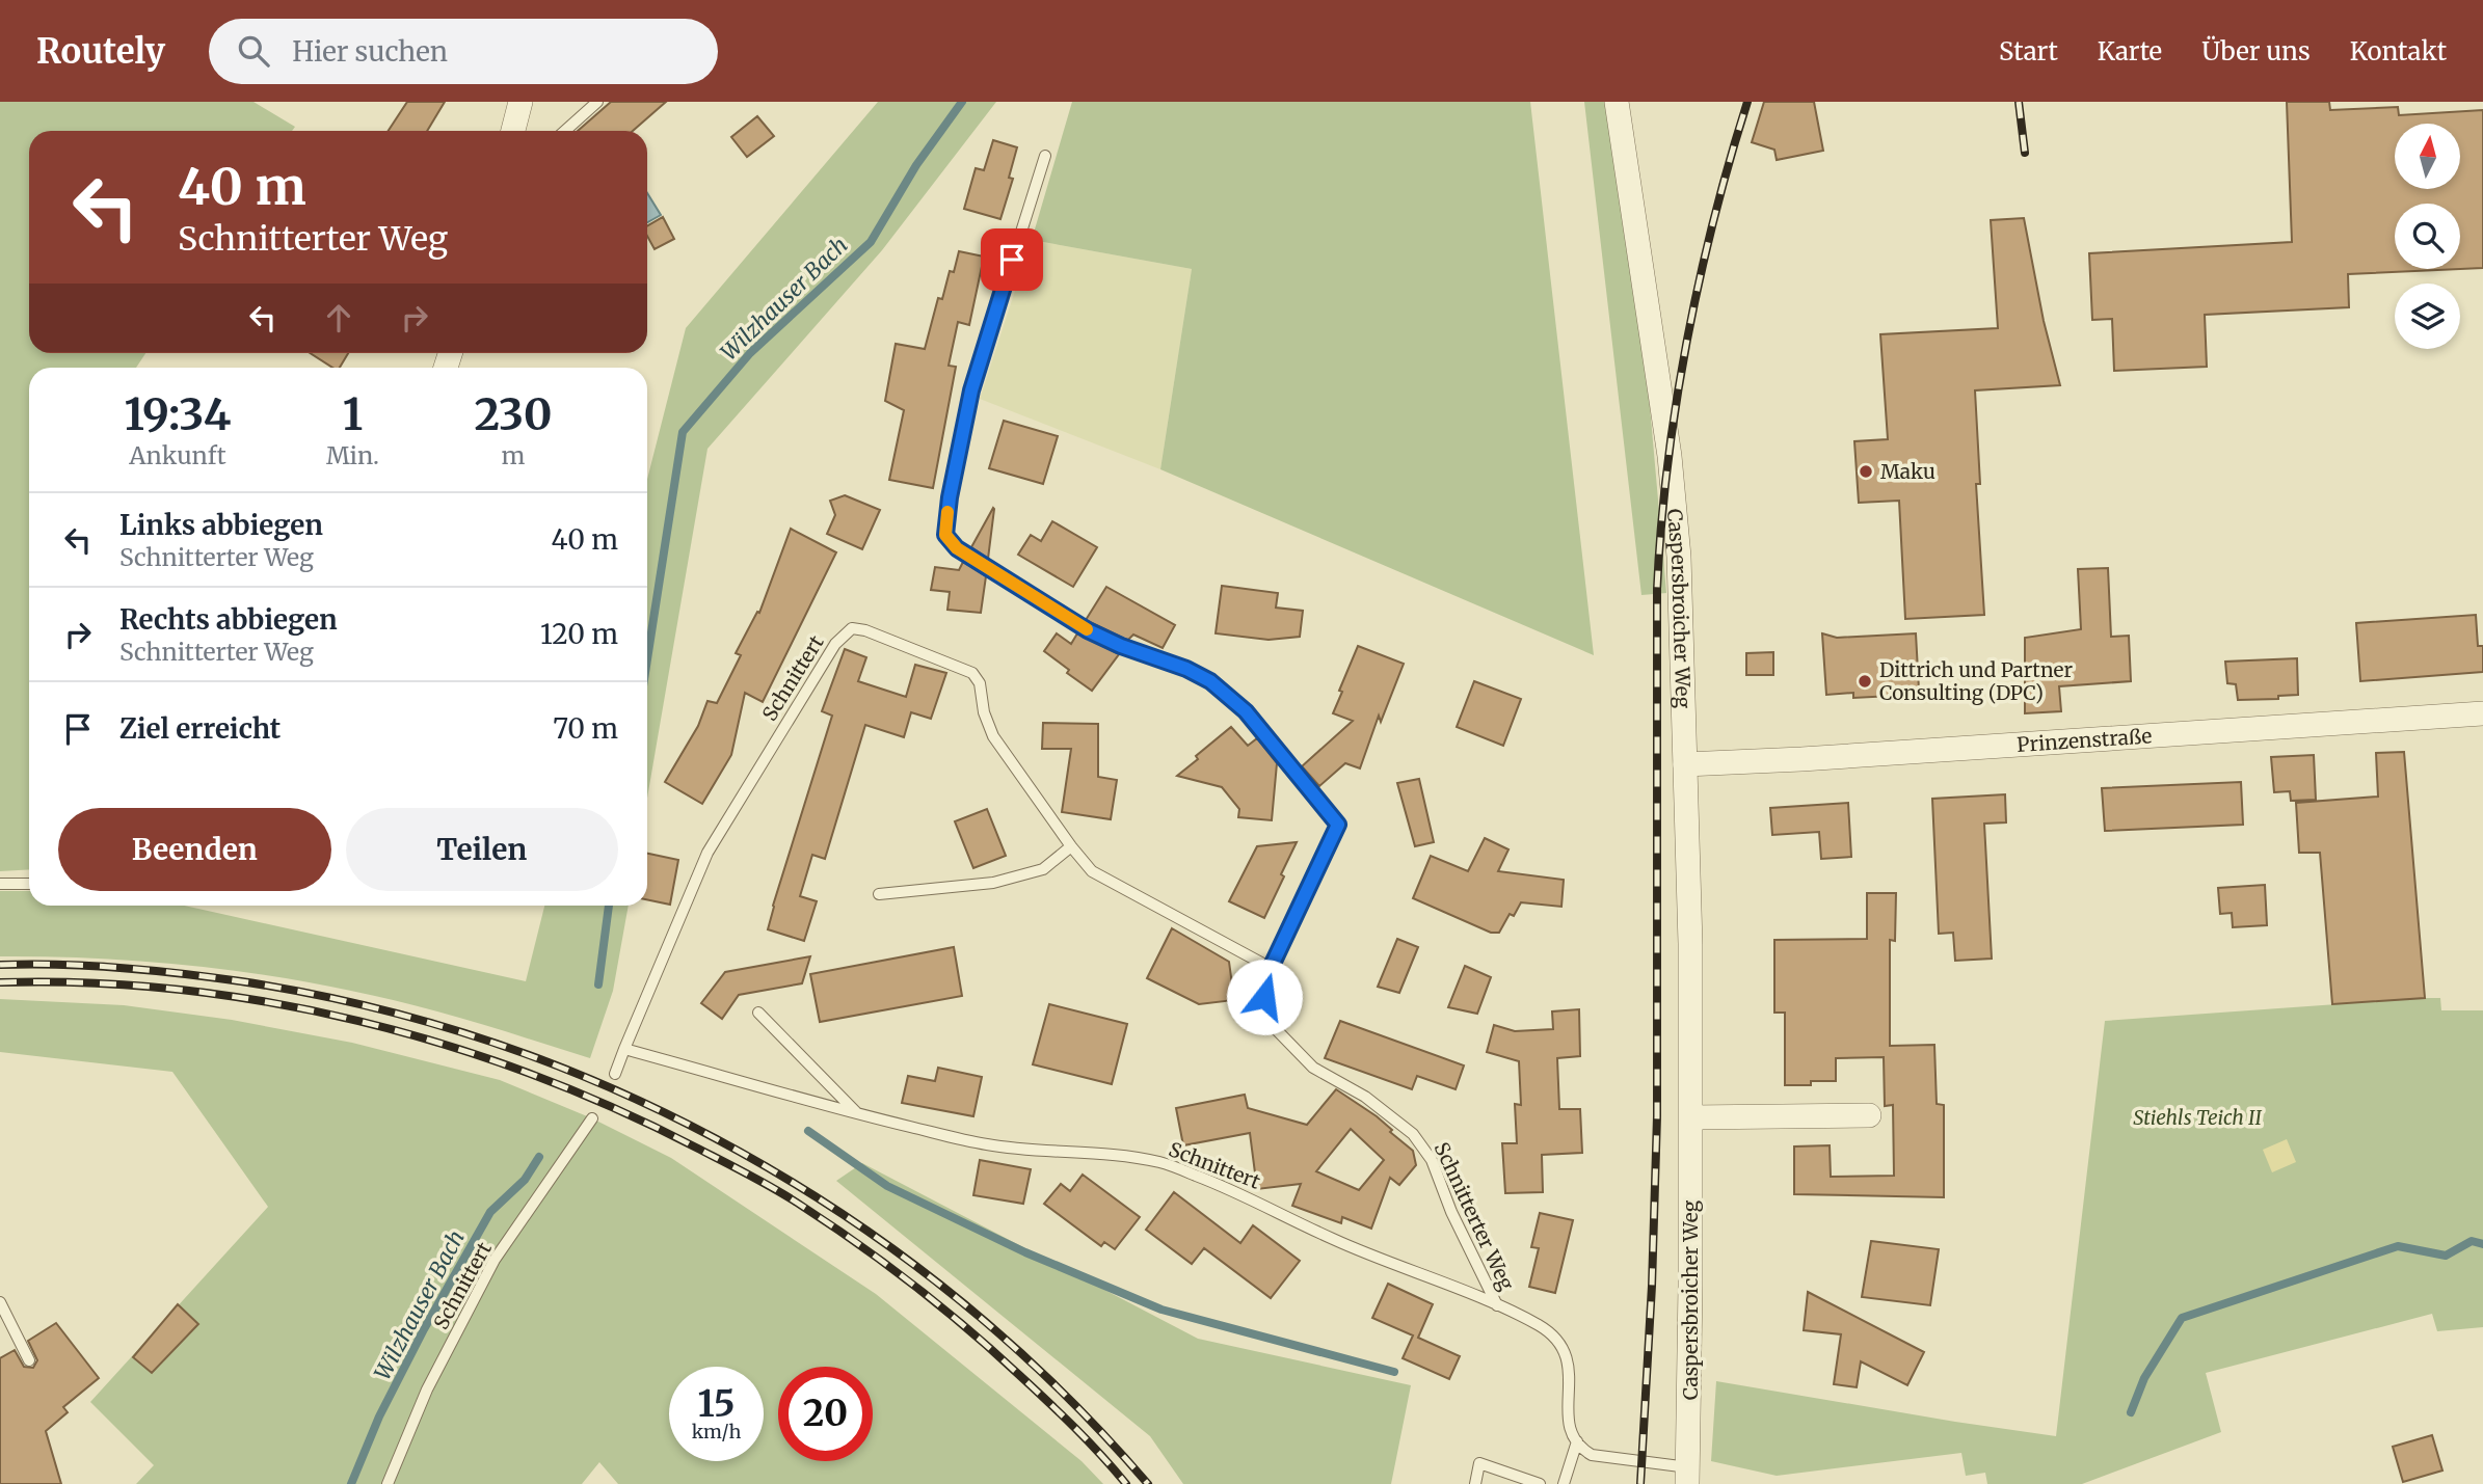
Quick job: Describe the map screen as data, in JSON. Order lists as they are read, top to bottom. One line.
{"streets":{"street":["Caspersbroicher Weg","Prinzenstraße"],"lane":["Schnittert","Schnitterter Weg"]},"crossings":[["Caspersbroicher Weg","Prinzenstraße"],["Schnittert","Schnitterter Weg"]],"water":["Wilzhauser Bach"],"parks":["Stiehls Teich II"],"places":["Maku","Dittrich und Partner Consulting (DPC)"],"north":"top","page":{"header":"Routely","search":"Hier suchen","nav":["Start","Karte","Über uns","Kontakt"],"turn":["40 m","Schnitterter Weg"],"eta":["19:34","Ankunft","1","Min.","230","m"],"list":[{"name":"Links abbiegen","note":"Schnitterter Weg","value":"40 m"},{"name":"Rechts abbiegen","note":"Schnitterter Weg","value":"120 m"},{"name":"Ziel erreicht","value":"70 m"}],"buttons":["Beenden","Teilen"],"speed":"15 km/h","limit":"20"}}
